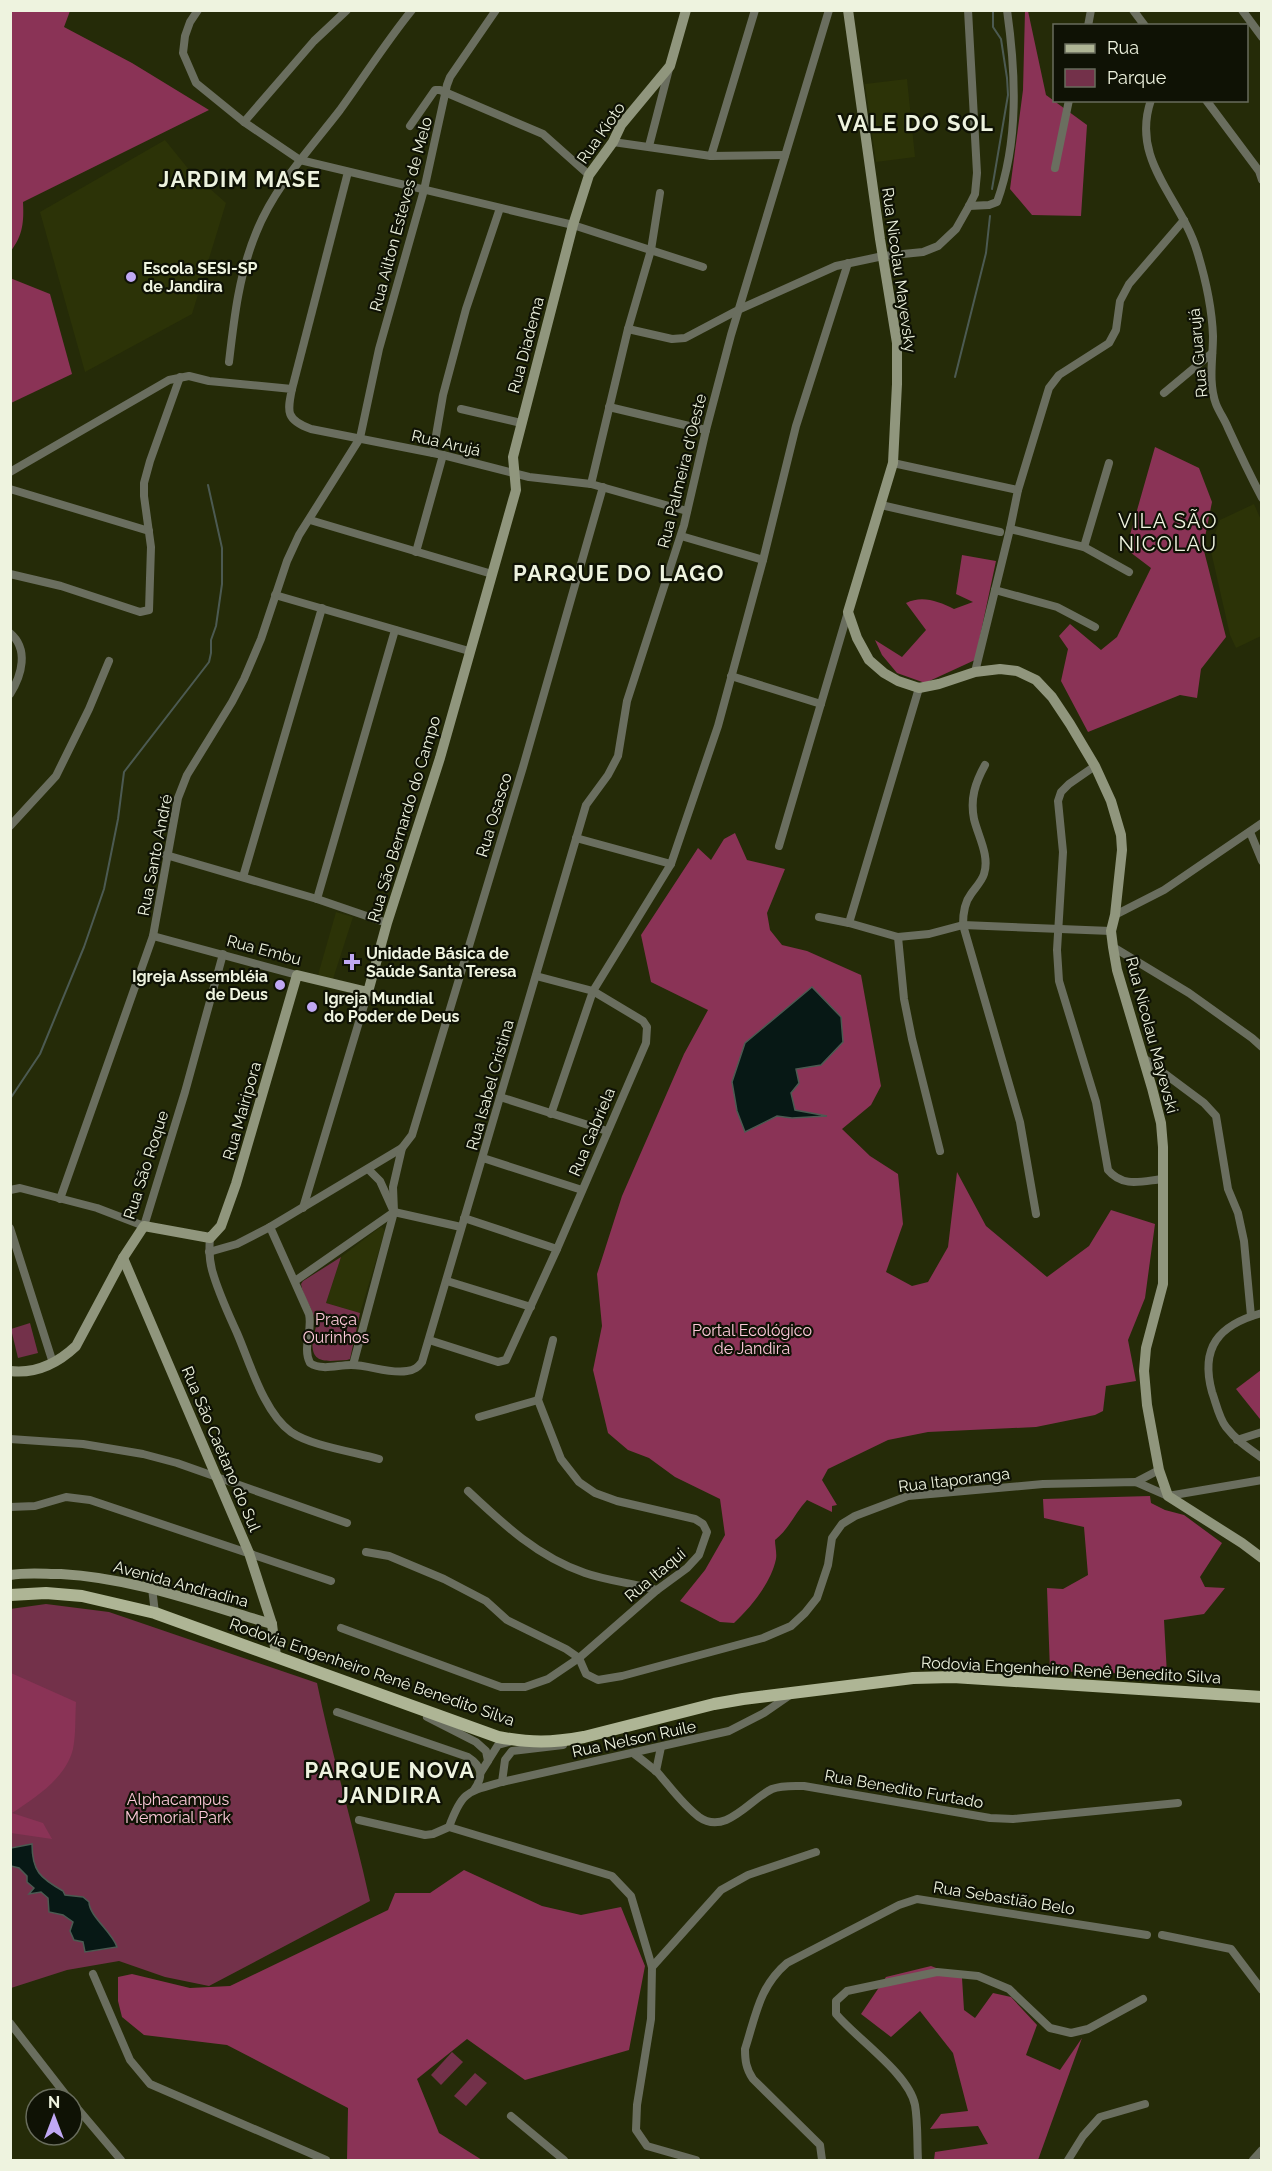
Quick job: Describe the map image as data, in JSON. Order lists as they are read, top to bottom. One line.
{"streets":{"main road":["Rodovia Engenheiro Renê Benedito Silva"],"street":["Rua Kioto","Rua Ailton Esteves de Melo","Rua Nicolau Mayevsky","Rua Diadema","Rua Guarujá","Rua Arujá","Rua Palmeira d'Oeste","Rua Osasco","Rua São Bernardo do Campo","Rua Santo André","Rua Embu","Rua Nicolau Mayevski","Rua Isabel Cristina","Rua Mairipora","Rua Gabriela","Rua São Roque","Rua São Caetano do Sul","Rua Itaporanga","Rua Itaqui","Avenida Andradina","Rua Nelson Ruile","Rua Benedito Furtado","Rua Sebastião Belo"]},"crossings":[["Rua Kioto","Rua Diadema"],["Rua Ailton Esteves de Melo","Rua Arujá"],["Rua Ailton Esteves de Melo","Rua Santo André"],["Rua Diadema","Rua Arujá"],["Rua Diadema","Rua São Bernardo do Campo"],["Rua Arujá","Rua Palmeira d'Oeste"],["Rua Arujá","Rua Osasco"],["Rua Arujá","Rua São Bernardo do Campo"],["Rua Arujá","Rua Santo André"],["Rua Palmeira d'Oeste","Rua Isabel Cristina"],["Rua Osasco","Rua Isabel Cristina"],["Rua São Bernardo do Campo","Rua Embu"],["Rua Santo André","Rua Embu"],["Rua Embu","Rua Mairipora"],["Rua Embu","Rua São Roque"],["Rua Nicolau Mayevski","Rua Itaporanga"],["Rua Isabel Cristina","Rua Gabriela"],["Rua São Roque","Rua São Caetano do Sul"],["Rua São Caetano do Sul","Avenida Andradina"],["Rua São Caetano do Sul","Rodovia Engenheiro Renê Benedito Silva"],["Rua Itaporanga","Rua Itaqui"],["Rodovia Engenheiro Renê Benedito Silva","Rua Nelson Ruile"],["Rua Nelson Ruile","Rua Benedito Furtado"]],"districts":["VALE DO SOL","JARDIM MASE","VILA SÃO NICOLAU","PARQUE DO LAGO","PARQUE NOVA JANDIRA"],"parks":["Praça Ourinhos","Portal Ecológico de Jandira","Alphacampus Memorial Park"],"places":{"other":["Escola SESI-SP de Jandira","Igreja Assembléia de Deus","Igreja Mundial do Poder de Deus"],"health":["Unidade Básica de Saúde Santa Teresa"]},"legend":["Rua","Parque"],"north":"top"}
